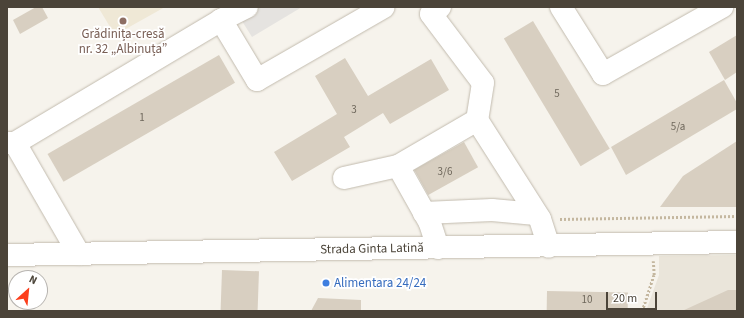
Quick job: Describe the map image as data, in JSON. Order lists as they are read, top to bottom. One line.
{"streets":{"street":["Strada Ginta Latină"]},"places":["Grădinița-cresă nr. 32 „Albinuța”","Alimentara 24/24"],"house_numbers":["5","3","1","5/a","3/6","10"],"scale_bar":"20 m","north":"top right"}
